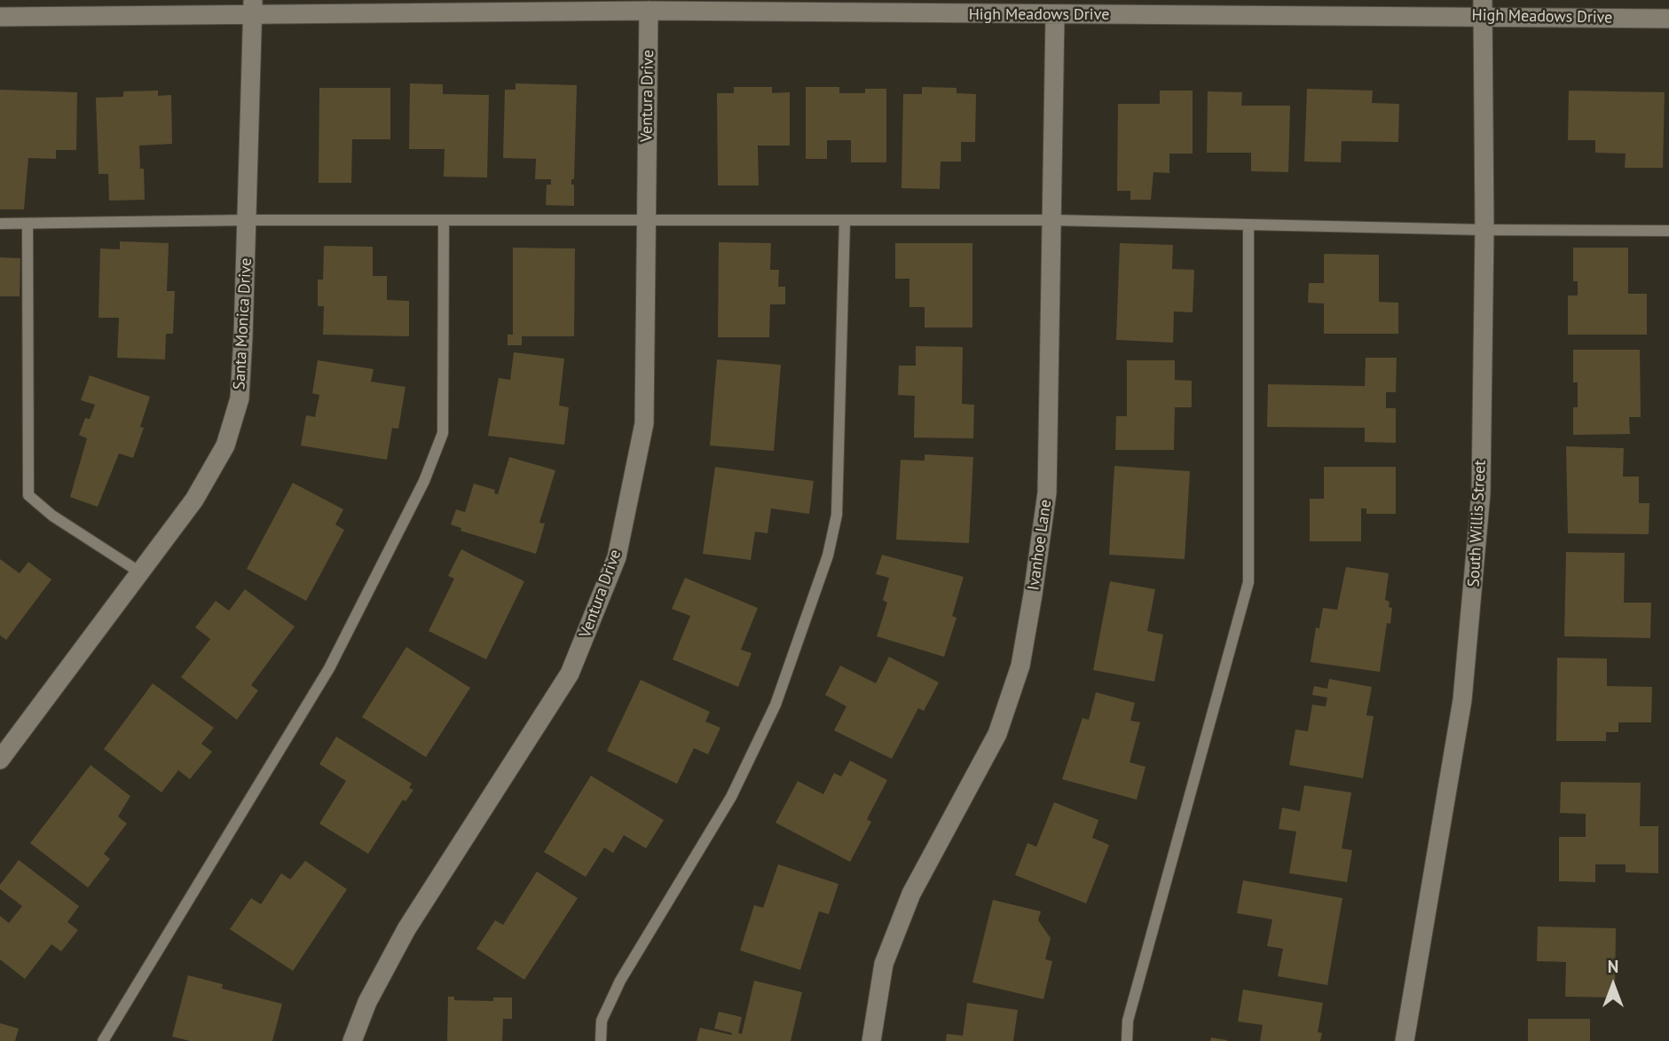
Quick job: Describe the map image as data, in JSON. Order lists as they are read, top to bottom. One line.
{"streets":{"street":["High Meadows Drive","Ventura Drive","Santa Monica Drive","South Willis Street","Ivanhoe Lane"]},"crossings":[["High Meadows Drive","Ventura Drive"],["High Meadows Drive","Santa Monica Drive"],["High Meadows Drive","South Willis Street"],["High Meadows Drive","Ivanhoe Lane"]],"north":"top"}
